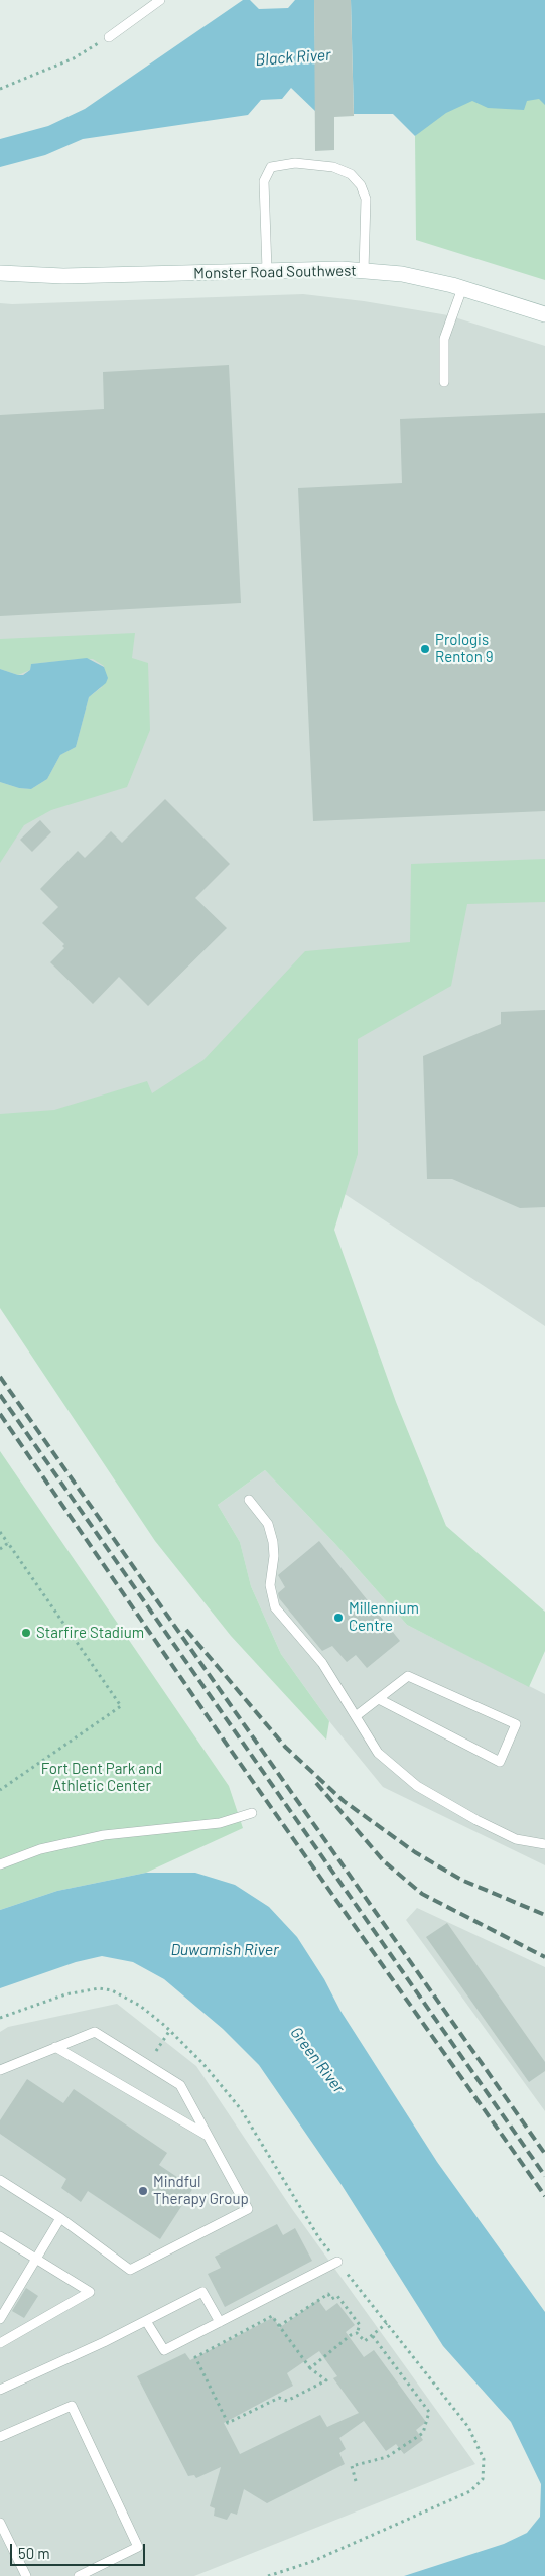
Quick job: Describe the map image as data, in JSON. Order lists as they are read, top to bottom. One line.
{"streets":{"street":["Monster Road Southwest"]},"water":["Black River","Duwamish River","Green River"],"parks":["Fort Dent Park and Athletic Center"],"places":["Prologis Renton 9","Millennium Centre","Starfire Stadium","Mindful Therapy Group"],"scale_bar":"50 m"}
